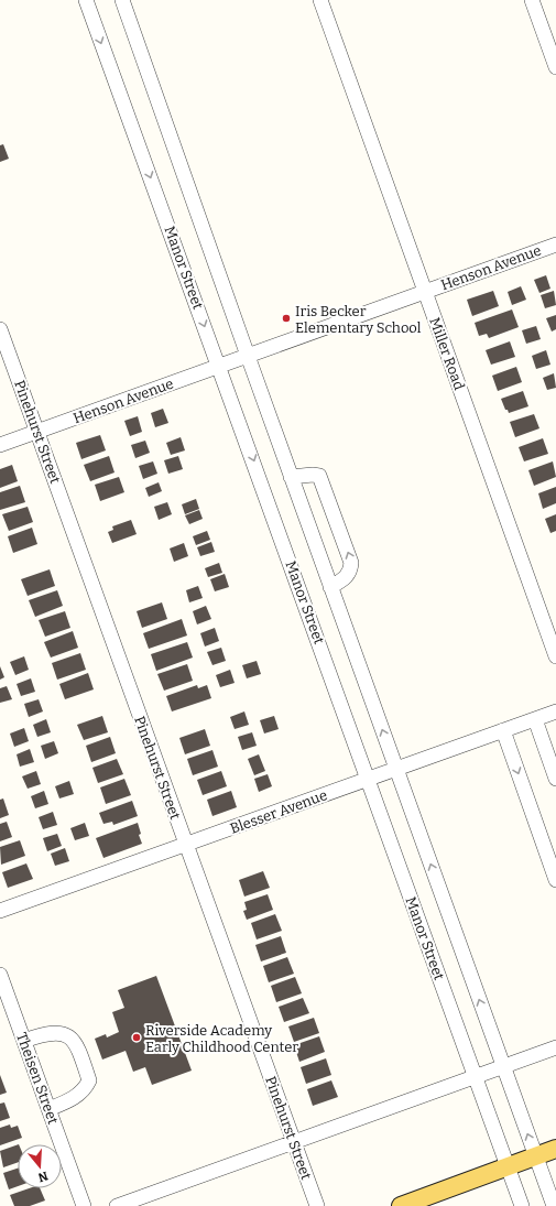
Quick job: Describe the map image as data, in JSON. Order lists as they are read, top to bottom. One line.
{"streets":{"street":["Manor Street","Henson Avenue","Miller Road","Pinehurst Street","Blesser Avenue","Theisen Street"]},"crossings":[["Manor Street","Henson Avenue"],["Manor Street","Blesser Avenue"],["Henson Avenue","Miller Road"],["Henson Avenue","Pinehurst Street"],["Pinehurst Street","Blesser Avenue"]],"places":["Iris Becker Elementary School","Riverside Academy Early Childhood Center"],"north":"bottom"}
